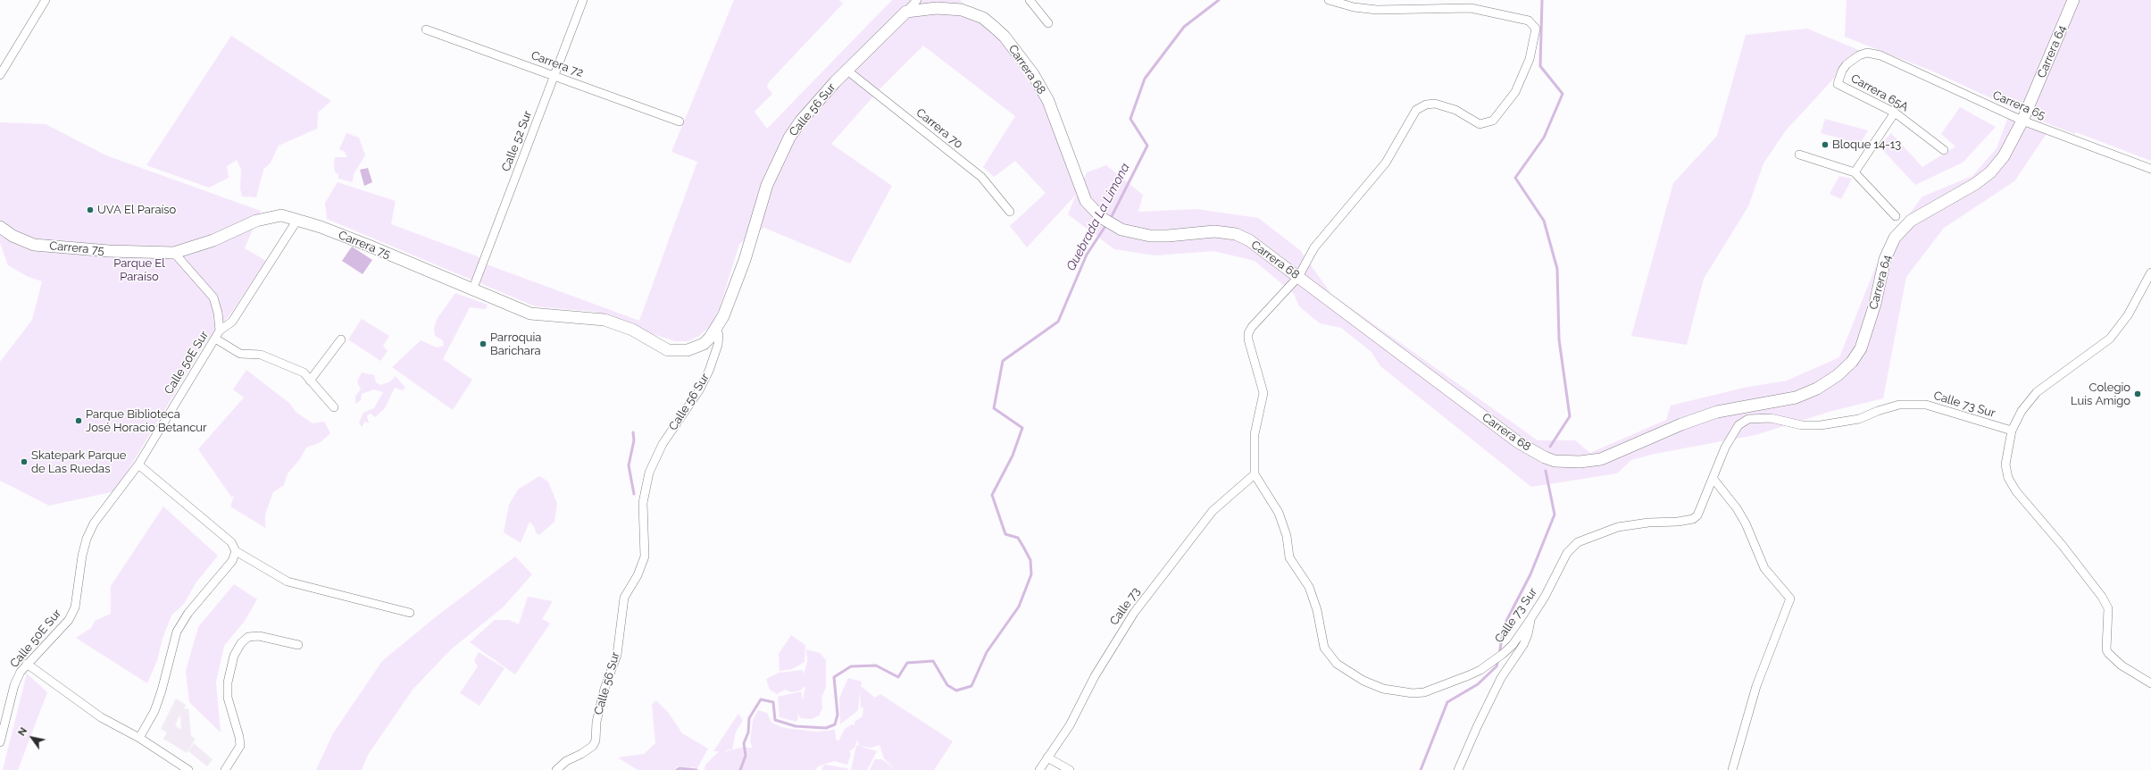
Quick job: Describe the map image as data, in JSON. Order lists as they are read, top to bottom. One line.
{"streets":{"street":["Carrera 64","Carrera 72","Carrera 68","Carrera 65A","Carrera 65","Calle 56 Sur","Carrera 70","Calle 52 Sur","Carrera 75","Calle 50E Sur","Calle 73 Sur","Calle 73"]},"crossings":[["Carrera 64","Carrera 68"],["Carrera 64","Carrera 65"],["Carrera 72","Calle 52 Sur"],["Carrera 68","Calle 56 Sur"],["Carrera 65A","Carrera 65"],["Calle 56 Sur","Carrera 70"],["Calle 56 Sur","Carrera 75"],["Calle 52 Sur","Carrera 75"],["Carrera 75","Calle 50E Sur"],["Calle 73 Sur","Calle 73"]],"water":["Quebrada La Limona"],"parks":["Parque El Paraíso"],"places":["Bloque 14-13","UVA El Paraíso","Parroquia Barichara","Colegio Luis Amigo","Parque Biblioteca José Horacio Betancur","Skatepark Parque de Las Ruedas"],"north":"top left"}
